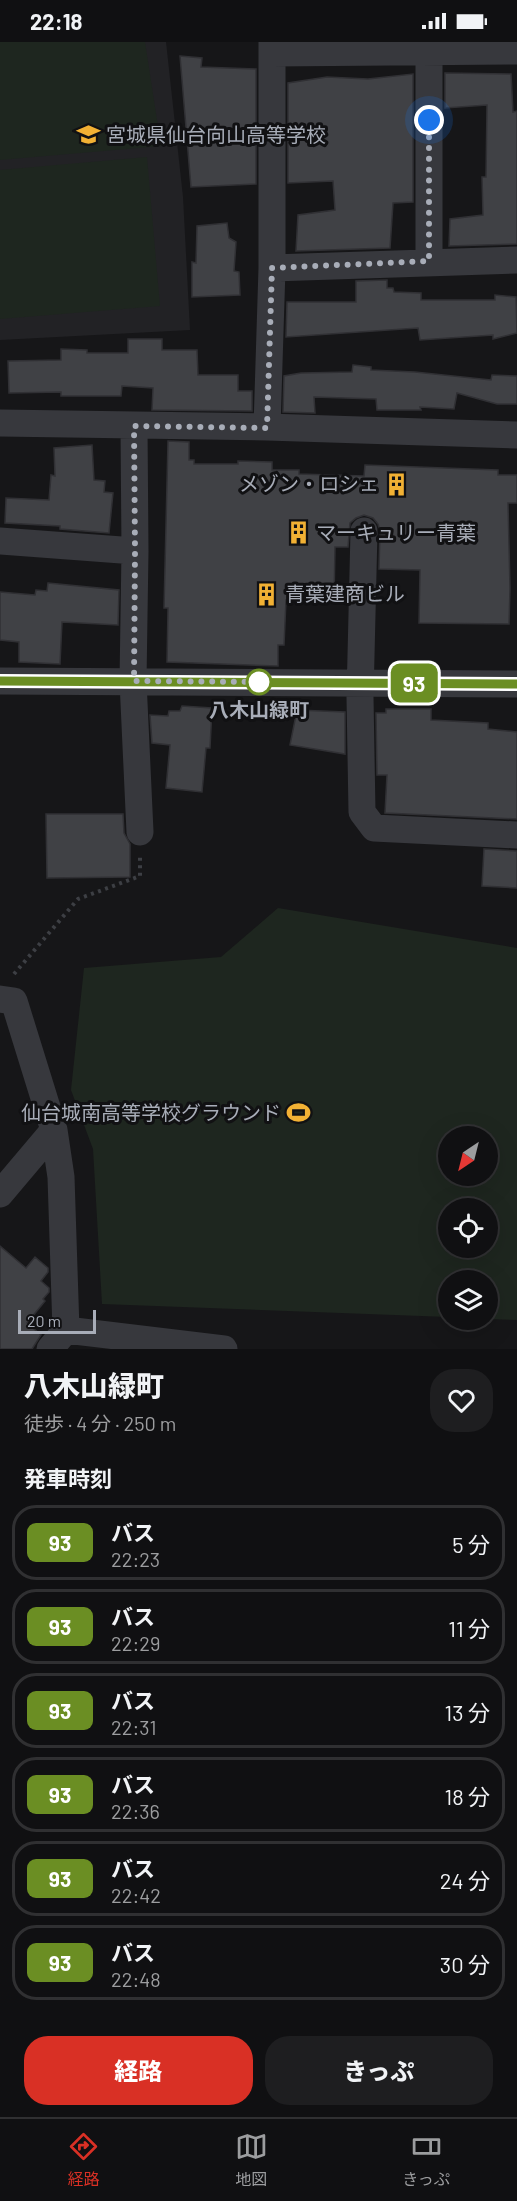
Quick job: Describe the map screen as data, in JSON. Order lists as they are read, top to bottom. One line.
{"places":{"school or university":["宮城県仙台向山高等学校"],"building":["メゾン・ロシェ","マーキュリー青葉","青葉建商ビル"],"other":["八木山緑町"],"sports":["仙台城南高等学校グラウンド"]},"lines":["bus line 93"],"scale_bar":"20 m","north":"bottom left","page":{"status":"22:18","on_map":"93","scale":"20 m","heading":[["八木山緑町","徒歩 · 4 分 · 250 m"],"発車時刻"],"list":[{"mark":"93","name":"バス","note":"22:23","value":"5 分"},{"mark":"93","name":"バス","note":"22:29","value":"11 分"},{"mark":"93","name":"バス","note":"22:31","value":"13 分"},{"mark":"93","name":"バス","note":"22:36","value":"18 分"},{"mark":"93","name":"バス","note":"22:42","value":"24 分"},{"mark":"93","name":"バス","note":"22:48","value":"30 分"}],"buttons":["経路","きっぷ"],"tabs":["経路","地図","きっぷ"]}}
